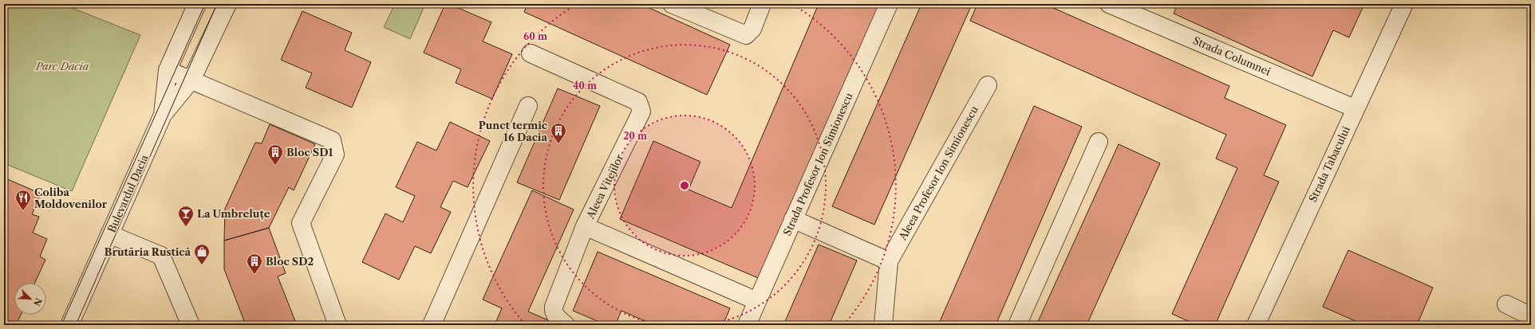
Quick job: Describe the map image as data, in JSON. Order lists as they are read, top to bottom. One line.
{"streets":{"street":["Strada Columnei","Strada Profesor Ion Simionescu","Strada Tabacului","Aleea Profesor Ion Simionescu","Aleea Vitejilor","Bulevardul Dacia"]},"crossings":[["Strada Columnei","Strada Tabacului"]],"parks":["Parc Dacia"],"places":{"building":["Punct termic 16 Dacia","Bloc SD1","Bloc SD2"],"restaurant":["Coliba Moldovenilor"],"bar":["La Umbreluțe"],"shop":["Brutăria Rustică"]},"north":"bottom right","rings":["60 m","40 m","20 m"]}
